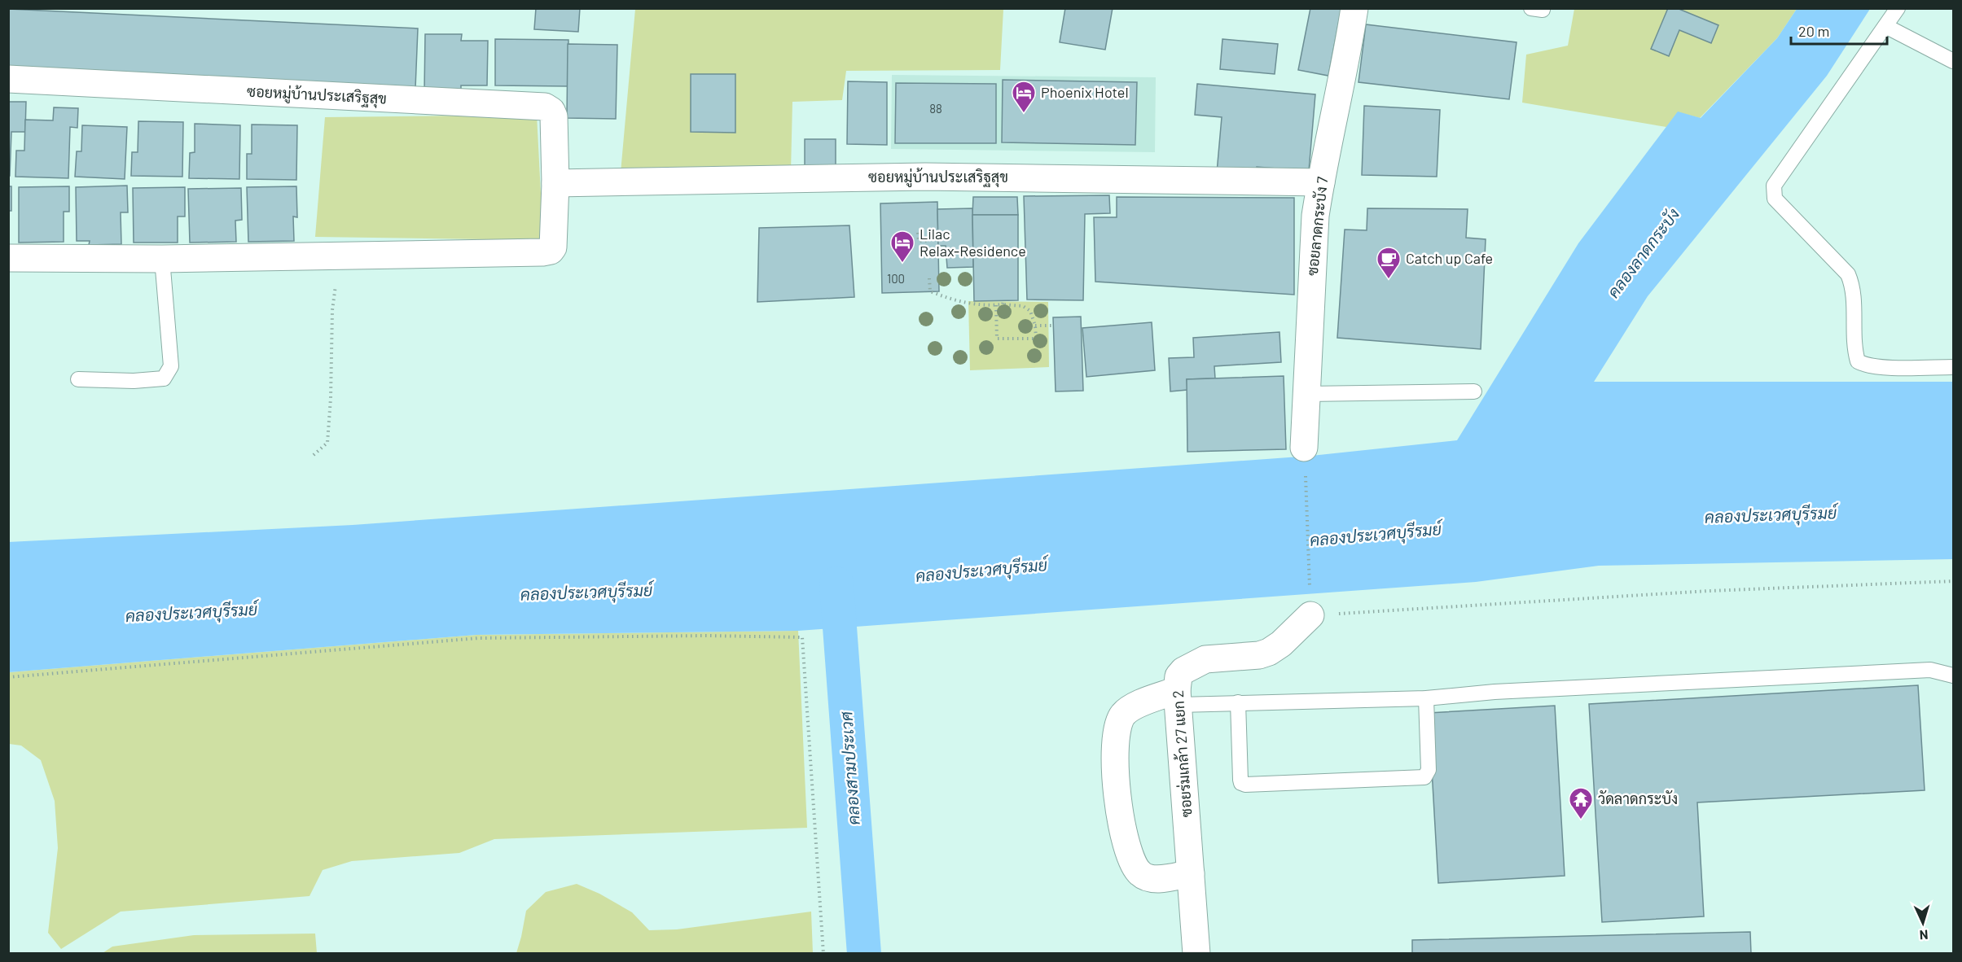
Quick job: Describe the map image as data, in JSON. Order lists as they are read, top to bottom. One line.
{"streets":{"street":["ซอยหมู่บ้านประเสริฐสุข","ซอยลาดกระบัง 7","ซอยร่มเกล้า 27 แยก 2"]},"crossings":[["ซอยหมู่บ้านประเสริฐสุข","ซอยลาดกระบัง 7"]],"water":["คลองลาดกระบัง","คลองประเวศบุรีรมย์","คลองสามประเวศ"],"places":{"hotel":["Phoenix Hotel","Lilac Relax-Residence"],"cafe":["Catch up Cafe"],"temple":["วัดลาดกระบัง"]},"house_numbers":["88","100"],"scale_bar":"20 m","north":"bottom"}
